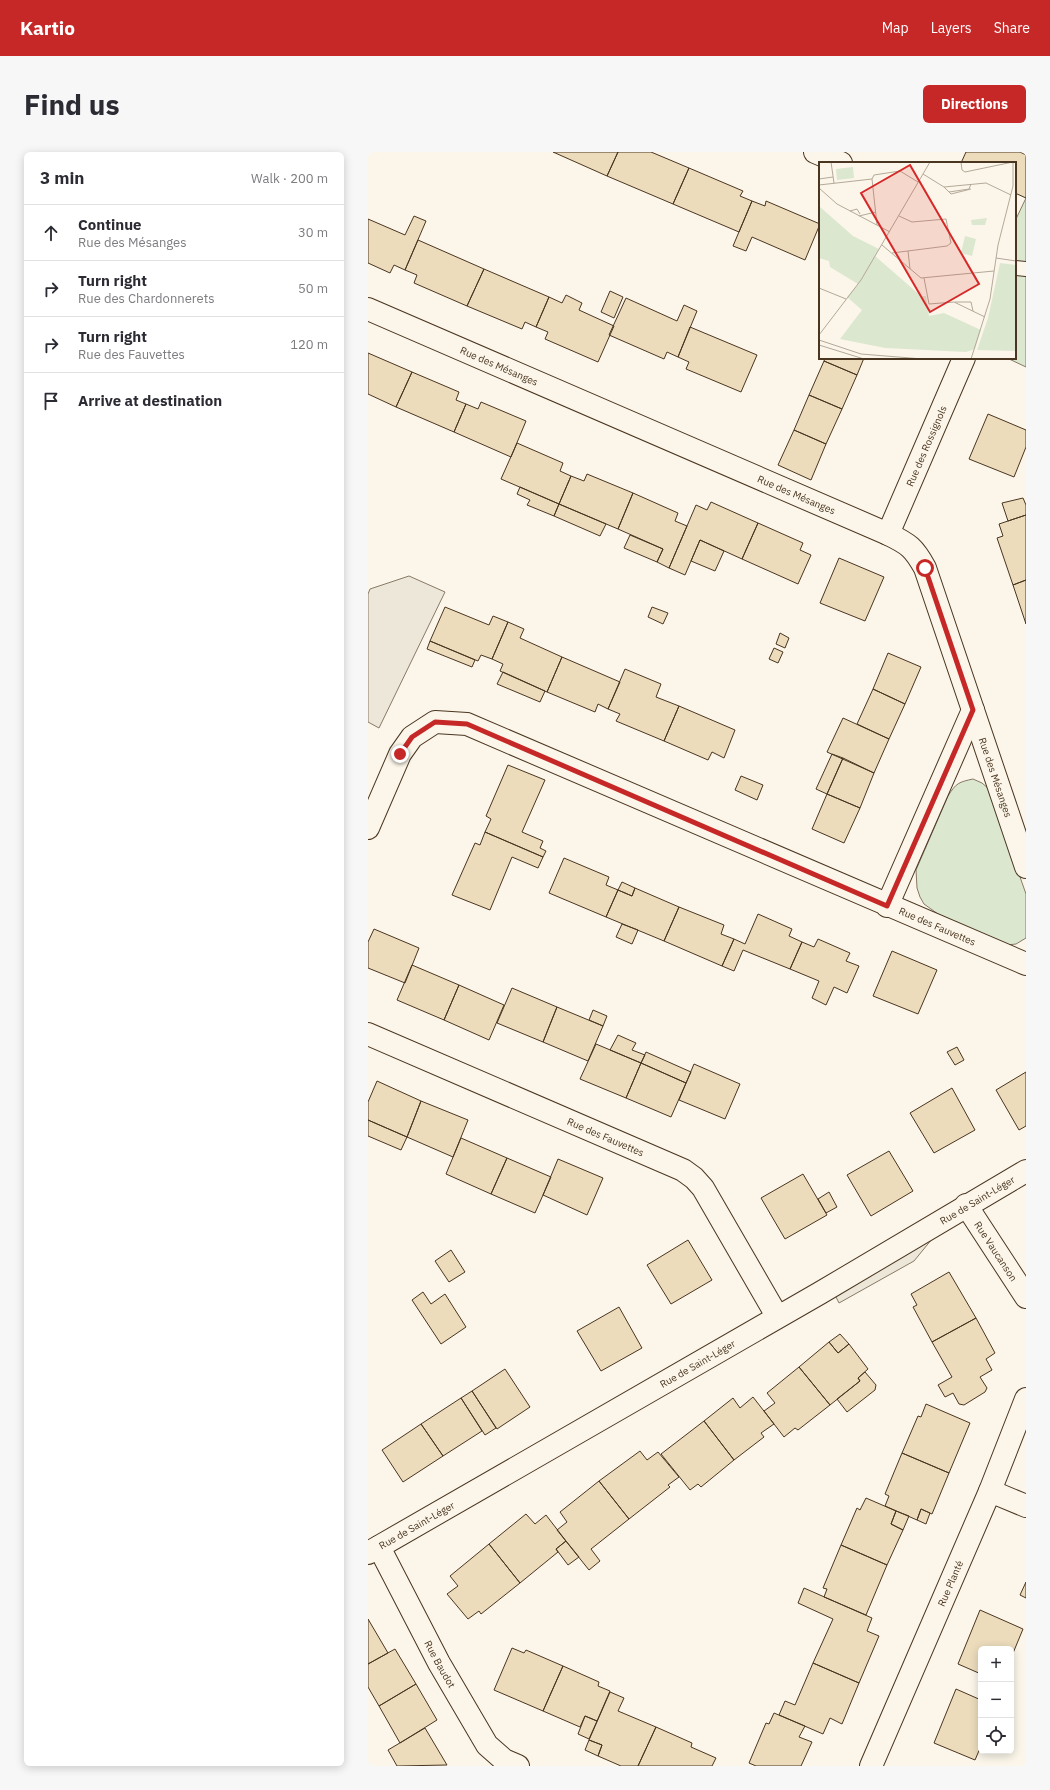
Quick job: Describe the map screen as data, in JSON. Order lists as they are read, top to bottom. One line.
{"streets":{"street":["Rue des Mésanges","Rue des Rossignols","Rue des Fauvettes","Rue de Saint-Léger","Rue Vaucanson","Rue Planté","Rue Baudot"]},"crossings":[["Rue des Mésanges","Rue des Rossignols"],["Rue des Fauvettes","Rue de Saint-Léger"],["Rue de Saint-Léger","Rue Vaucanson"],["Rue de Saint-Léger","Rue Baudot"]],"page":{"header":"Kartio","nav":["Map","Layers","Share"],"buttons":"Directions","title":"Find us","heading":["3 min","Walk · 200 m"],"list":[["Continue","Rue des Mésanges","30 m"],["Turn right","Rue des Chardonnerets","50 m"],["Turn right","Rue des Fauvettes","120 m"],"Arrive at destination"],"map_buttons":["+","−"]}}
